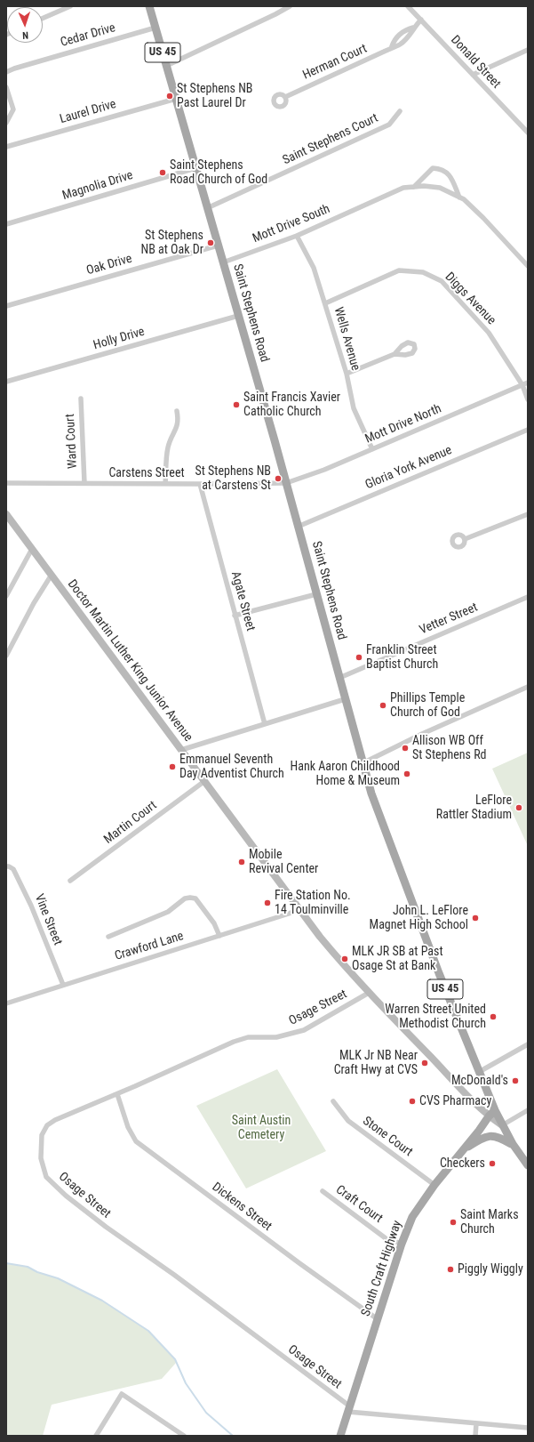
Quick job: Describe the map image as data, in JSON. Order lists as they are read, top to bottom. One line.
{"streets":{"main road":["US 45","Saint Stephens Road","Doctor Martin Luther King Junior Avenue","South Craft Highway"],"street":["Cedar Drive","Herman Court","Donald Street","Laurel Drive","Saint Stephens Court","Magnolia Drive","Mott Drive South","Oak Drive","Diggs Avenue","Holly Drive","Wells Avenue","Mott Drive North","Ward Court","Gloria York Avenue","Carstens Street","Agate Street","Vetter Street","Martin Court","Vine Street","Crawford Lane","Osage Street","Stone Court","Craft Court","Dickens Street"]},"crossings":[["Cedar Drive","Saint Stephens Road"],["Herman Court","Donald Street"],["Laurel Drive","Saint Stephens Road"],["Saint Stephens Court","Saint Stephens Road"],["Magnolia Drive","Saint Stephens Road"],["Mott Drive South","Saint Stephens Road"],["Mott Drive South","Wells Avenue"],["Oak Drive","Saint Stephens Road"],["Diggs Avenue","Wells Avenue"],["Diggs Avenue","Mott Drive North"],["Saint Stephens Road","Holly Drive"],["Saint Stephens Road","Mott Drive North"],["Saint Stephens Road","Gloria York Avenue"],["Saint Stephens Road","Carstens Street"],["Saint Stephens Road","Vetter Street"],["Saint Stephens Road","Doctor Martin Luther King Junior Avenue"],["Saint Stephens Road","South Craft Highway"],["Wells Avenue","Mott Drive North"],["Mott Drive North","Carstens Street"],["Ward Court","Carstens Street"],["Carstens Street","Agate Street"],["Doctor Martin Luther King Junior Avenue","Martin Court"],["Doctor Martin Luther King Junior Avenue","Crawford Lane"],["Doctor Martin Luther King Junior Avenue","Osage Street"],["Doctor Martin Luther King Junior Avenue","South Craft Highway"],["Vine Street","Crawford Lane"],["Osage Street","Dickens Street"],["Osage Street","South Craft Highway"],["Stone Court","South Craft Highway"],["Craft Court","South Craft Highway"],["Dickens Street","South Craft Highway"]],"parks":["Saint Austin Cemetery"],"places":["St Stephens NB Past Laurel Dr","Saint Stephens Road Church of God","St Stephens NB at Oak Dr","Saint Francis Xavier Catholic Church","St Stephens NB at Carstens St","Franklin Street Baptist Church","Phillips Temple Church of God","Allison WB Off St Stephens Rd","Emmanuel Seventh Day Adventist Church","Hank Aaron Childhood Home & Museum","LeFlore Rattler Stadium","Mobile Revival Center","Fire Station No. 14 Toulminville","John L. LeFlore Magnet High School","MLK JR SB at Past Osage St at Bank","Warren Street United Methodist Church","MLK Jr NB Near Craft Hwy at CVS","McDonald's","CVS Pharmacy","Checkers","Saint Marks Church","Piggly Wiggly"],"north":"bottom"}
